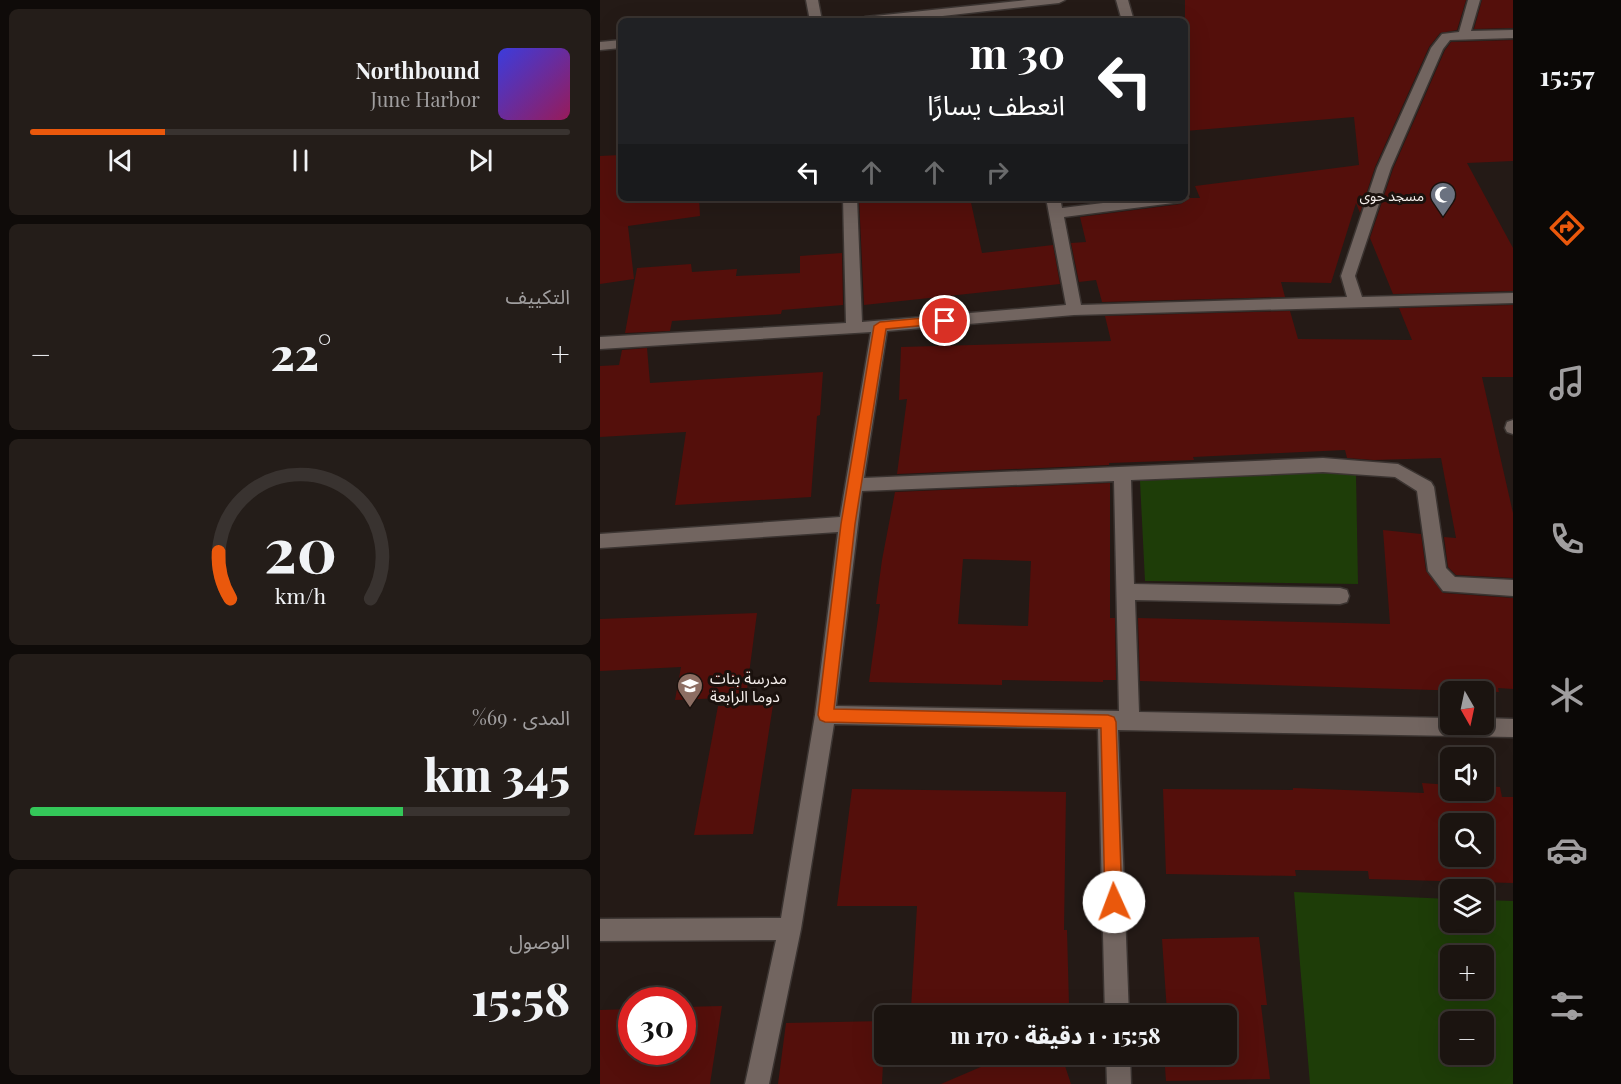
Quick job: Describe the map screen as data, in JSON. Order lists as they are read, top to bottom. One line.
{"places":{"mosque":["مسجد حوى"],"school or university":["مدرسة بنات دوما الرابعة"]},"north":"bottom","page":{"tabs":"15:57","turn":["30 m","انعطف يسارًا"],"song":["Northbound","June Harbor"],"tile":["التكييف",["المدى · 69%","345 km"],["الوصول","15:58"]],"heat":["−","22°","+"],"map_buttons":["+","−"],"limit":"30","trip":"15:58 · 1 دقيقة · 170 m","gauge":["20","km/h"]}}
